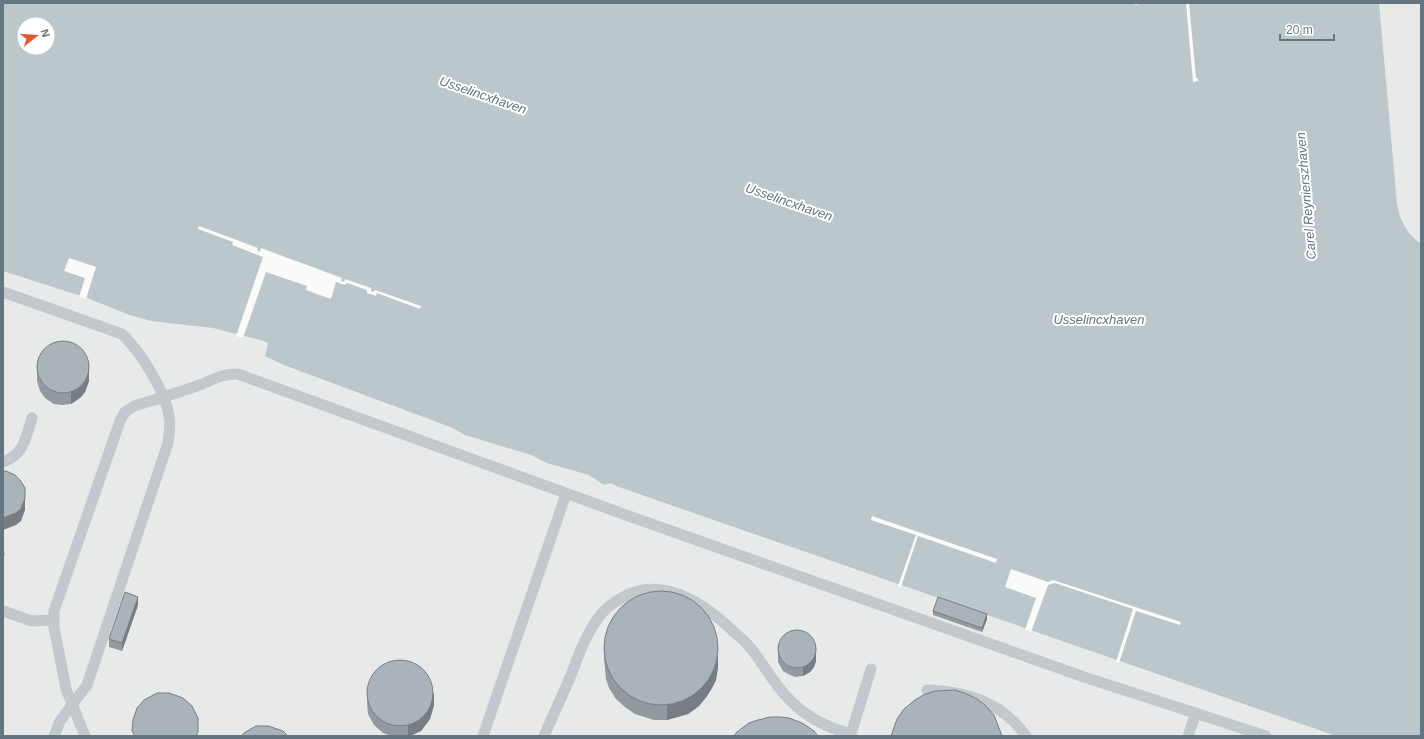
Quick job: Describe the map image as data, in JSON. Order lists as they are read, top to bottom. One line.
{"water":["Usselincxhaven","Carel Reynierszhaven"],"scale_bar":"20 m","north":"right"}
